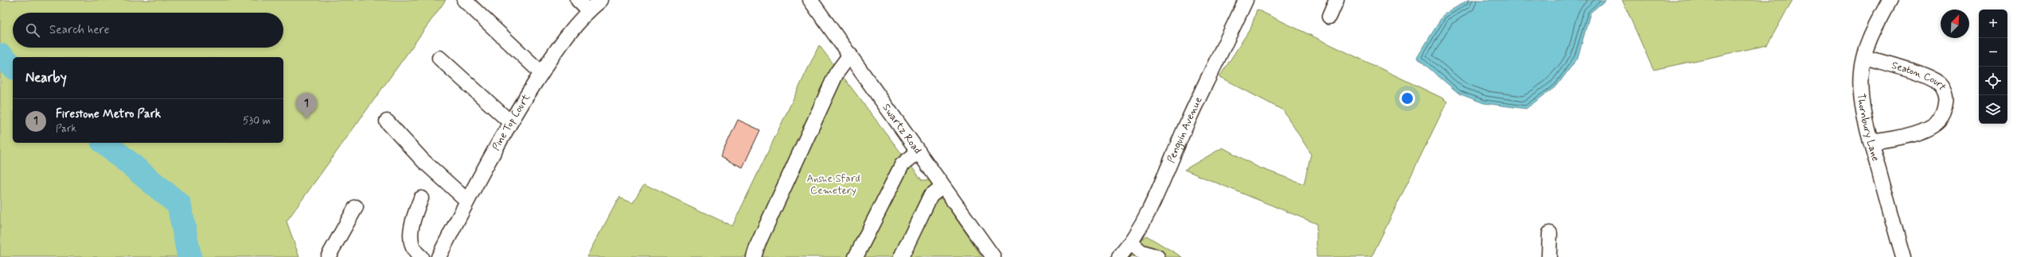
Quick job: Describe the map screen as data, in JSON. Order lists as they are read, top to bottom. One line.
{"streets":{"street":["Seaton Court","Pine Top Court","Thornbury Lane","Swartz Road","Penguin Avenue"]},"crossings":[["Seaton Court","Thornbury Lane"]],"parks":["Anshe Sfard Cemetery"],"north":"top right","page":{"map_buttons":["+","−"],"search":"Search here","heading":"Nearby","pins":"1","list":[{"mark":"1","name":"Firestone Metro Park","note":"Park","value":"530 m"}]}}
